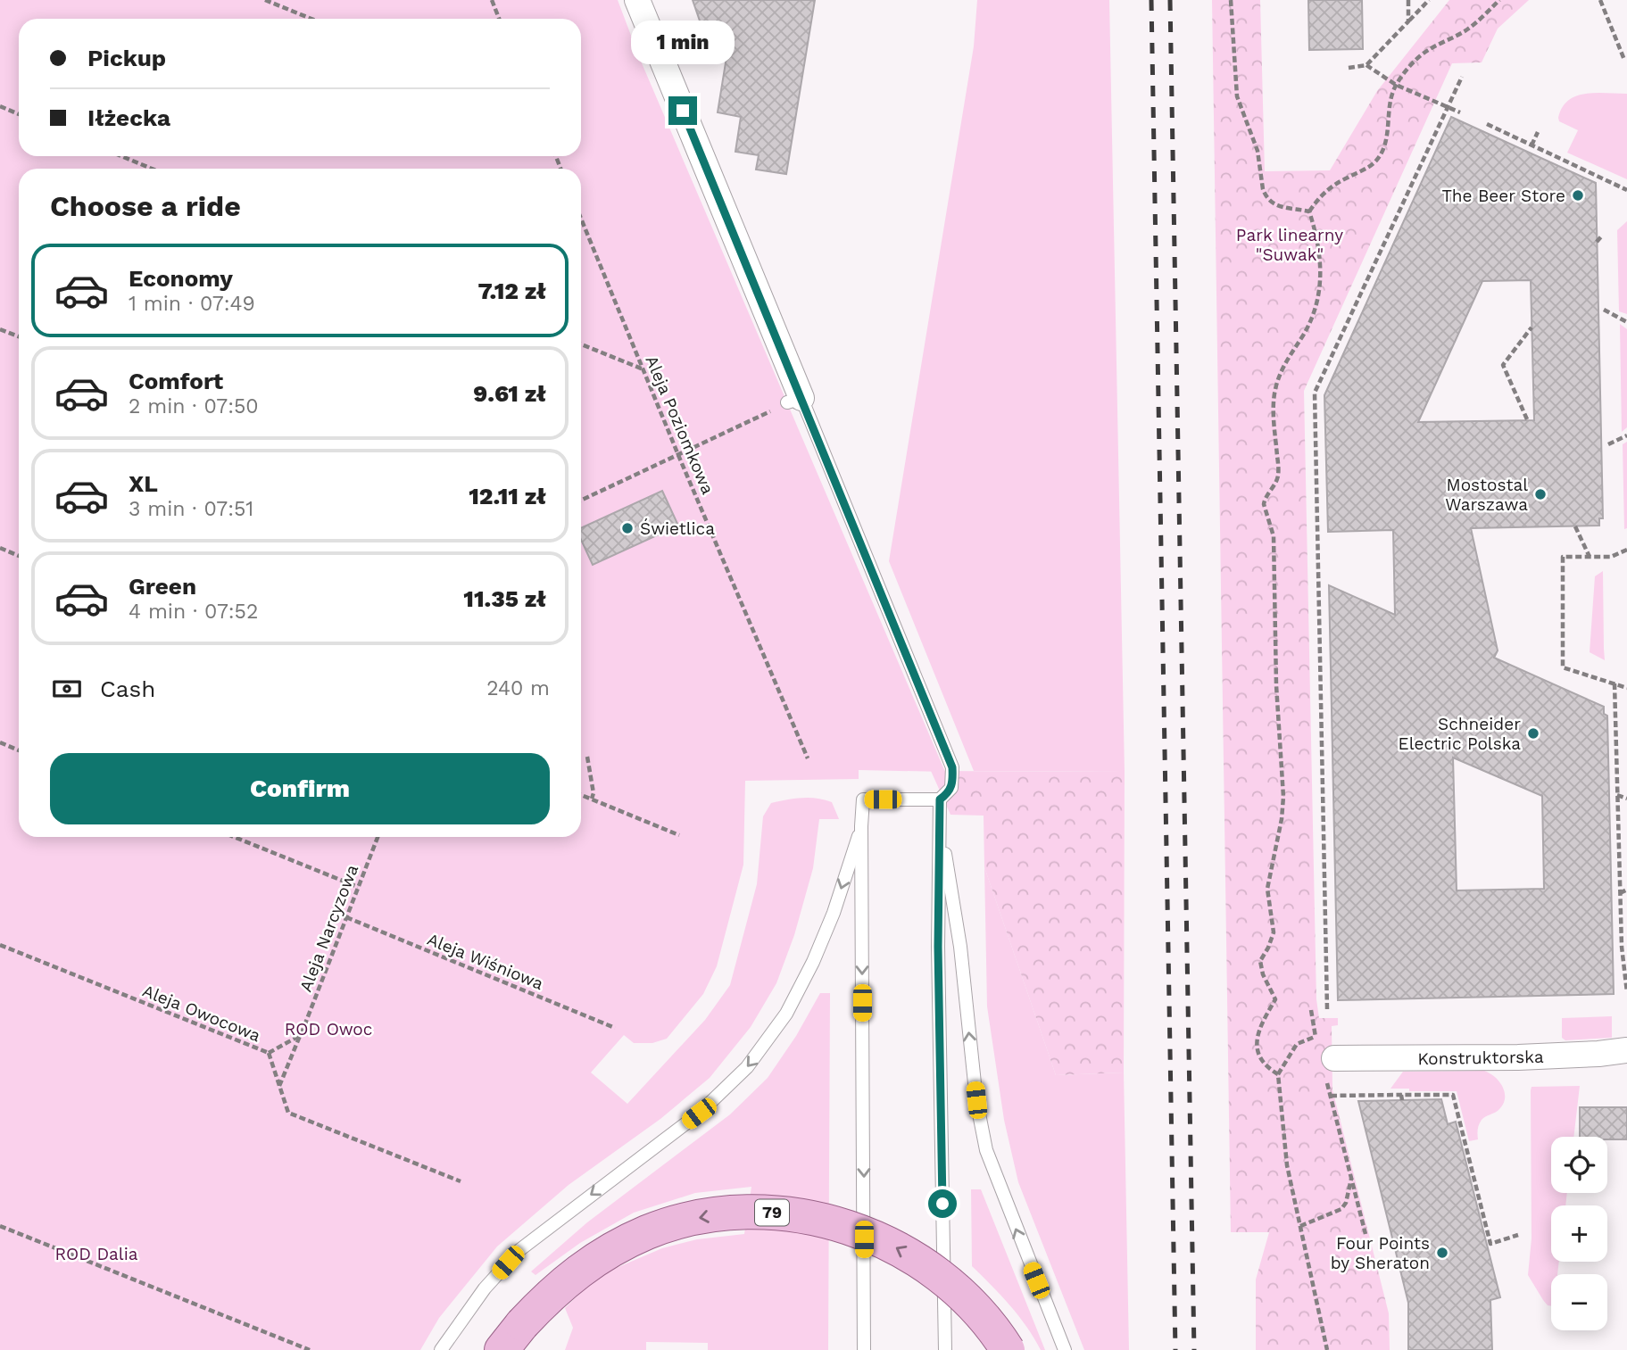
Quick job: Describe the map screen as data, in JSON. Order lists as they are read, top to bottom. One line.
{"streets":{"main road":["79"],"street":["Konstruktorska"],"path":["Aleja Poziomkowa","Aleja Narcyzowa","Aleja Wiśniowa","Aleja Owocowa"]},"crossings":[["Aleja Narcyzowa","Aleja Wiśniowa"],["Aleja Narcyzowa","Aleja Owocowa"]],"parks":["Park linearny \"Suwak\"","ROD Owoc","ROD Dalia"],"places":["The Beer Store","Mostostal Warszawa","Świetlica","Schneider Electric Polska","Four Points by Sheraton"],"page":{"banner":["Pickup","Iłżecka"],"bubble":"1 min","heading":"Choose a ride","list":[{"name":"Economy","note":"1 min · 07:49","value":"7.12 zł"},{"name":"Comfort","note":"2 min · 07:50","value":"9.61 zł"},{"name":"XL","note":"3 min · 07:51","value":"12.11 zł"},{"name":"Green","note":"4 min · 07:52","value":"11.35 zł"}],"pay":["Cash","240 m"],"buttons":"Confirm","map_buttons":["+","−"]}}
